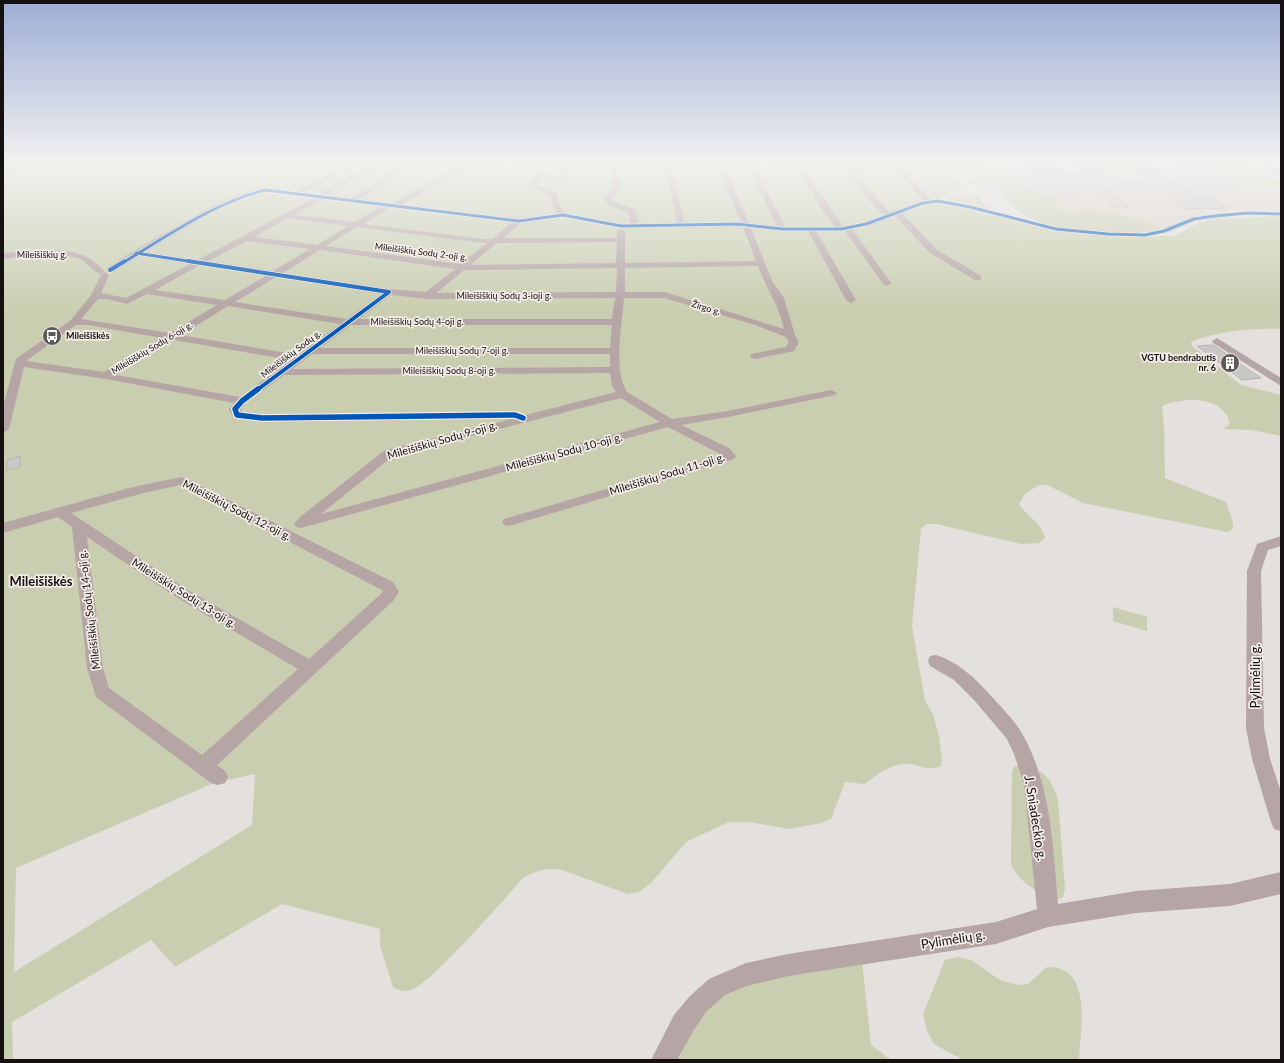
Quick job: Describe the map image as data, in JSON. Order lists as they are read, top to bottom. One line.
{"streets":{"street":["Mileišiškių Sodų 2-oji g.","Mileišiškių g.","Mileišiškių Sodų 3-ioji g.","Žirgo g.","Mileišiškių Sodų 4-oji g.","Mileišiškių Sodų 6-oji g.","Mileišiškių Sodų 7-oji g.","Mileišiškių Sodų g.","Mileišiškių Sodų 8-oji g.","Mileišiškių Sodų 9-oji g.","Mileišiškių Sodų 10-oji g.","Mileišiškių Sodų 11-oji g.","Mileišiškių Sodų 12-oji g.","Mileišiškių Sodų 13-oji g.","Mileišiškių Sodų 14-oji g.","Pylimėlių g.","J. Sniadeckio g."]},"crossings":[["Mileišiškių Sodų 2-oji g.","Mileišiškių Sodų 6-oji g."],["Mileišiškių Sodų 3-ioji g.","Žirgo g."],["Mileišiškių Sodų 3-ioji g.","Mileišiškių Sodų g."],["Mileišiškių Sodų 4-oji g.","Mileišiškių Sodų 6-oji g."],["Mileišiškių Sodų 4-oji g.","Mileišiškių Sodų g."],["Mileišiškių Sodų 7-oji g.","Mileišiškių Sodų g."],["Mileišiškių Sodų g.","Mileišiškių Sodų 8-oji g."],["Mileišiškių Sodų 9-oji g.","Mileišiškių Sodų 10-oji g."],["Mileišiškių Sodų 9-oji g.","Mileišiškių Sodų 11-oji g."],["Mileišiškių Sodų 9-oji g.","Mileišiškių Sodų 12-oji g."],["Mileišiškių Sodų 10-oji g.","Mileišiškių Sodų 11-oji g."],["Mileišiškių Sodų 12-oji g.","Mileišiškių Sodų 13-oji g."],["Mileišiškių Sodų 13-oji g.","Mileišiškių Sodų 14-oji g."],["Pylimėlių g.","J. Sniadeckio g."]],"districts":["Mileišiškės"],"places":{"bus stop":["Mileišiškės"],"building":["VGTU bendrabutis nr. 6"]}}
